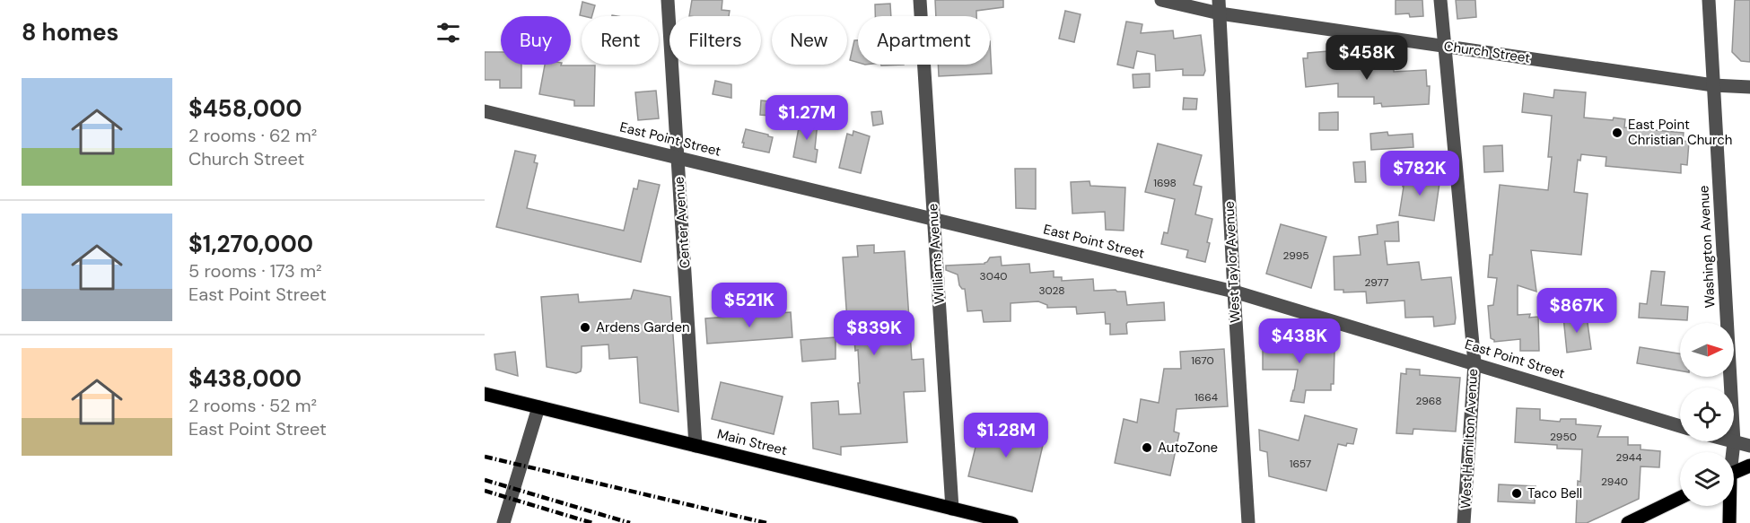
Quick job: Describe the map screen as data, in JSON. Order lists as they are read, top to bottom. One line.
{"streets":{"main road":["Washington Avenue","Main Street"],"street":["Church Street","East Point Street","Center Avenue","Williams Avenue","West Taylor Avenue","West Hamilton Avenue"]},"crossings":[["Church Street","Washington Avenue"],["Church Street","West Taylor Avenue"],["Church Street","West Hamilton Avenue"],["East Point Street","Center Avenue"],["East Point Street","Williams Avenue"],["East Point Street","West Taylor Avenue"],["East Point Street","West Hamilton Avenue"],["Center Avenue","Main Street"],["Williams Avenue","Main Street"]],"places":["East Point Christian Church","Ardens Garden","AutoZone","Taco Bell"],"house_numbers":["1698","2995","3040","2977","3028","1670","1664","2968","2950","2944","1657","2940"],"north":"right","page":{"heading":"8 homes","chip":["Buy","Rent","Filters","New","Apartment"],"price":["$458K","$1.27M","$782K","$521K","$867K","$839K","$438K","$1.28M"],"list":[{"name":"$458,000","note":"2 rooms · 62 m² · Church Street"},{"name":"$1,270,000","note":"5 rooms · 173 m² · East Point Street"},{"name":"$438,000","note":"2 rooms · 52 m² · East Point Street"}]}}
